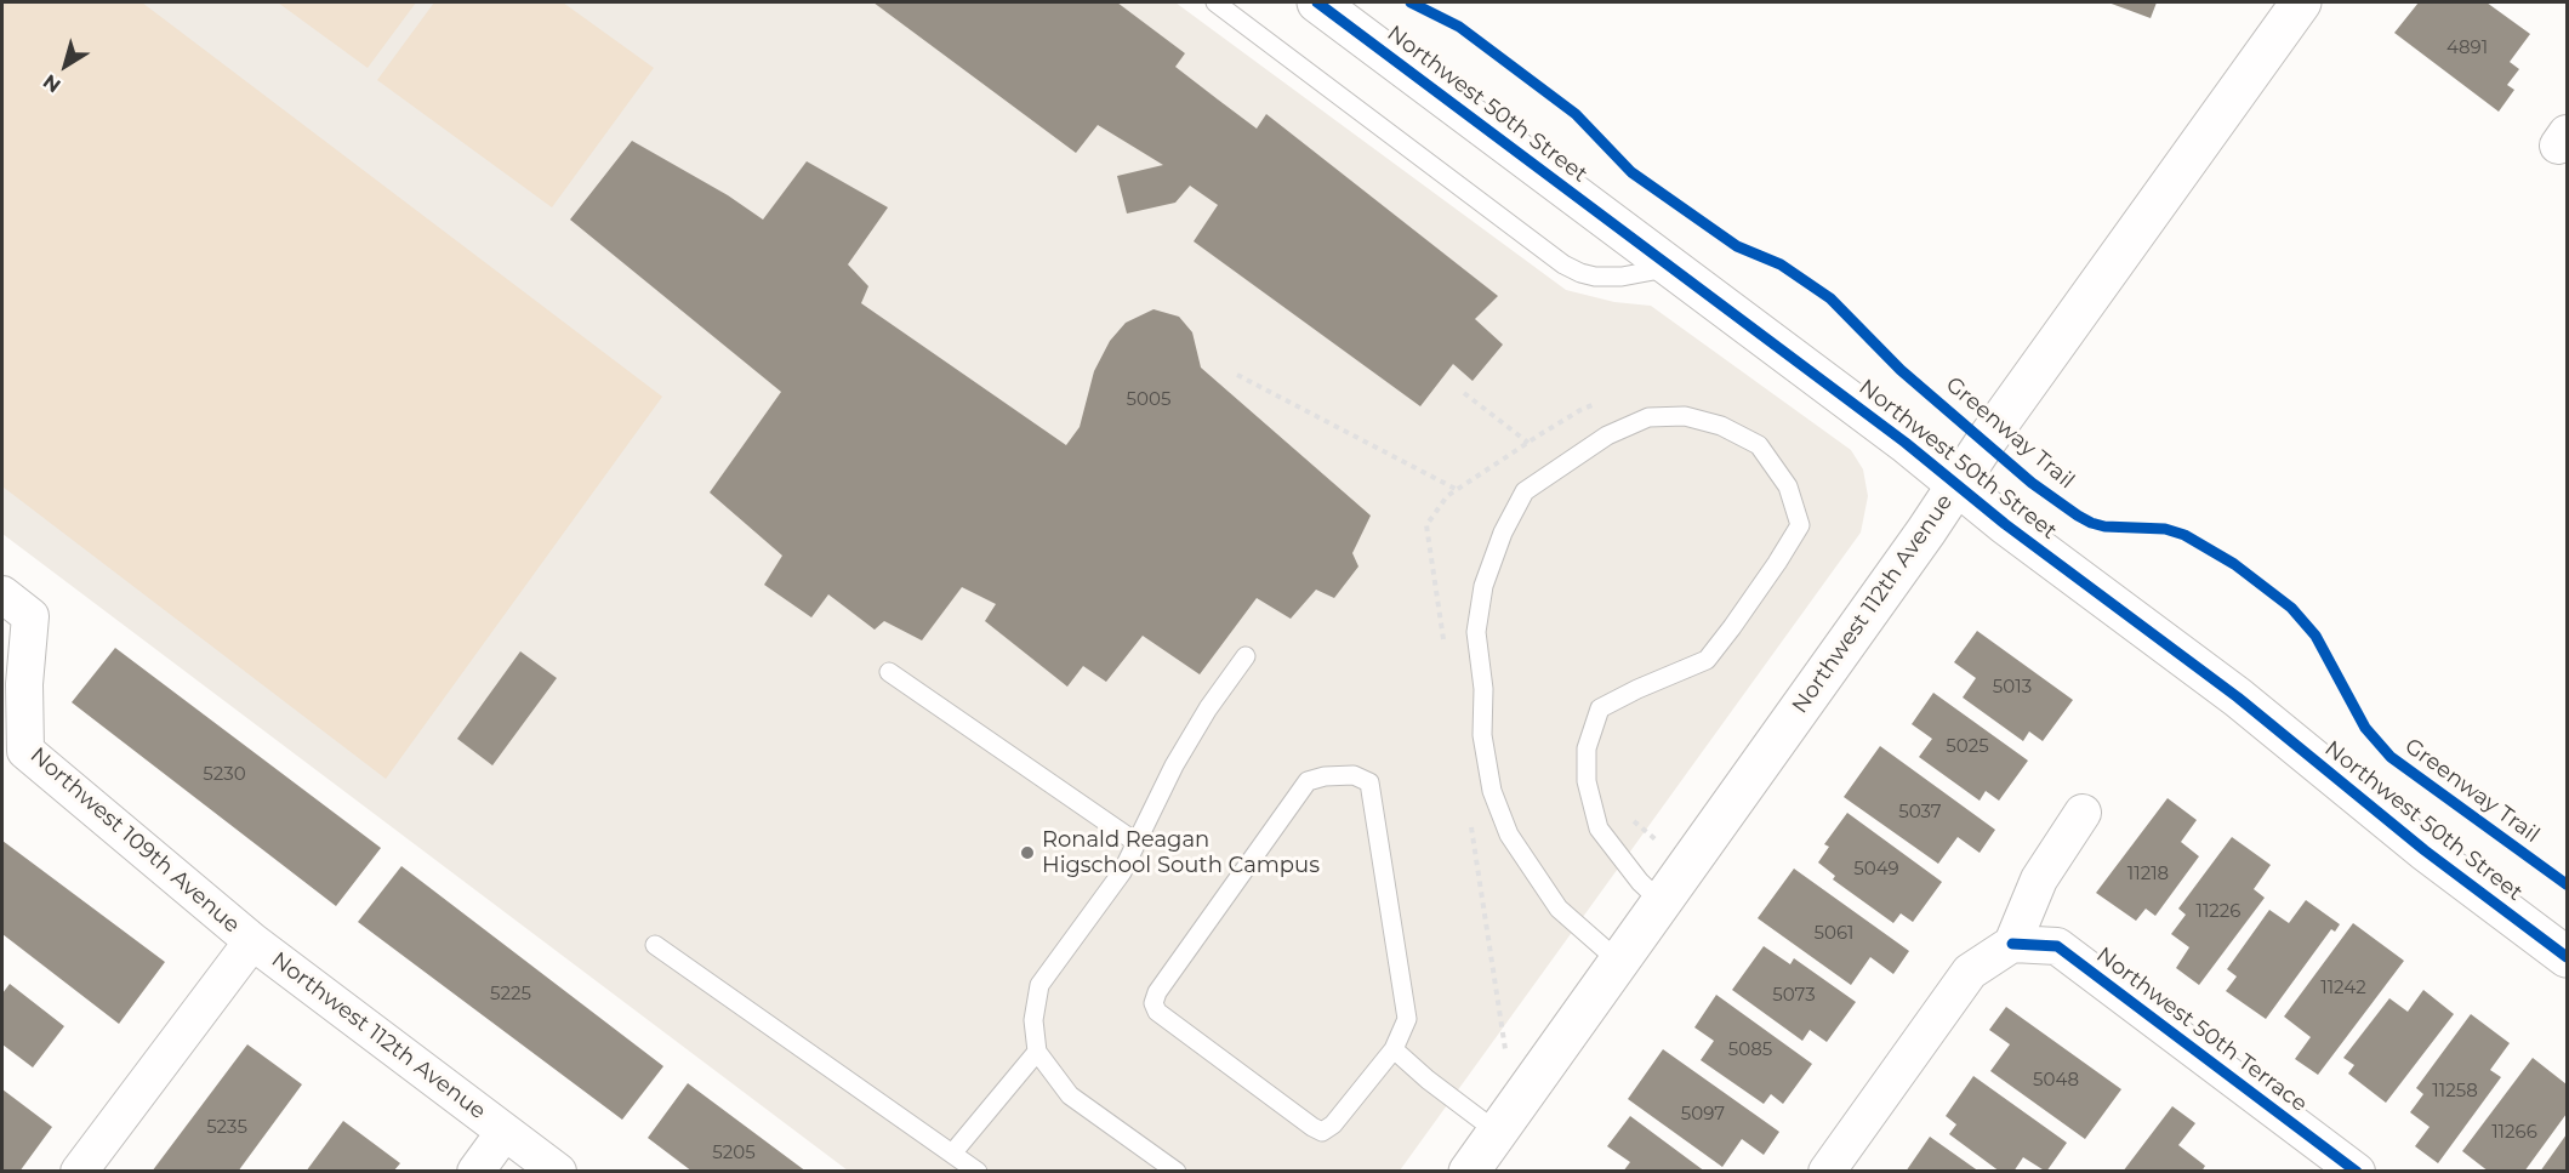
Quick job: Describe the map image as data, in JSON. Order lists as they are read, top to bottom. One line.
{"streets":{"street":["Northwest 50th Street","Northwest 112th Avenue","Northwest 109th Avenue","Northwest 50th Terrace"],"cycle path":["Greenway Trail"]},"crossings":[["Northwest 50th Street","Northwest 112th Avenue"],["Northwest 112th Avenue","Northwest 109th Avenue"]],"places":["Ronald Reagan Higschool South Campus"],"house_numbers":["4891","5005","5013","5025","5230","5037","5049","11218","11226","5061","11242","5225","5073","5085","5048","11258","5097","5235","11266","5205"],"north":"bottom left"}
